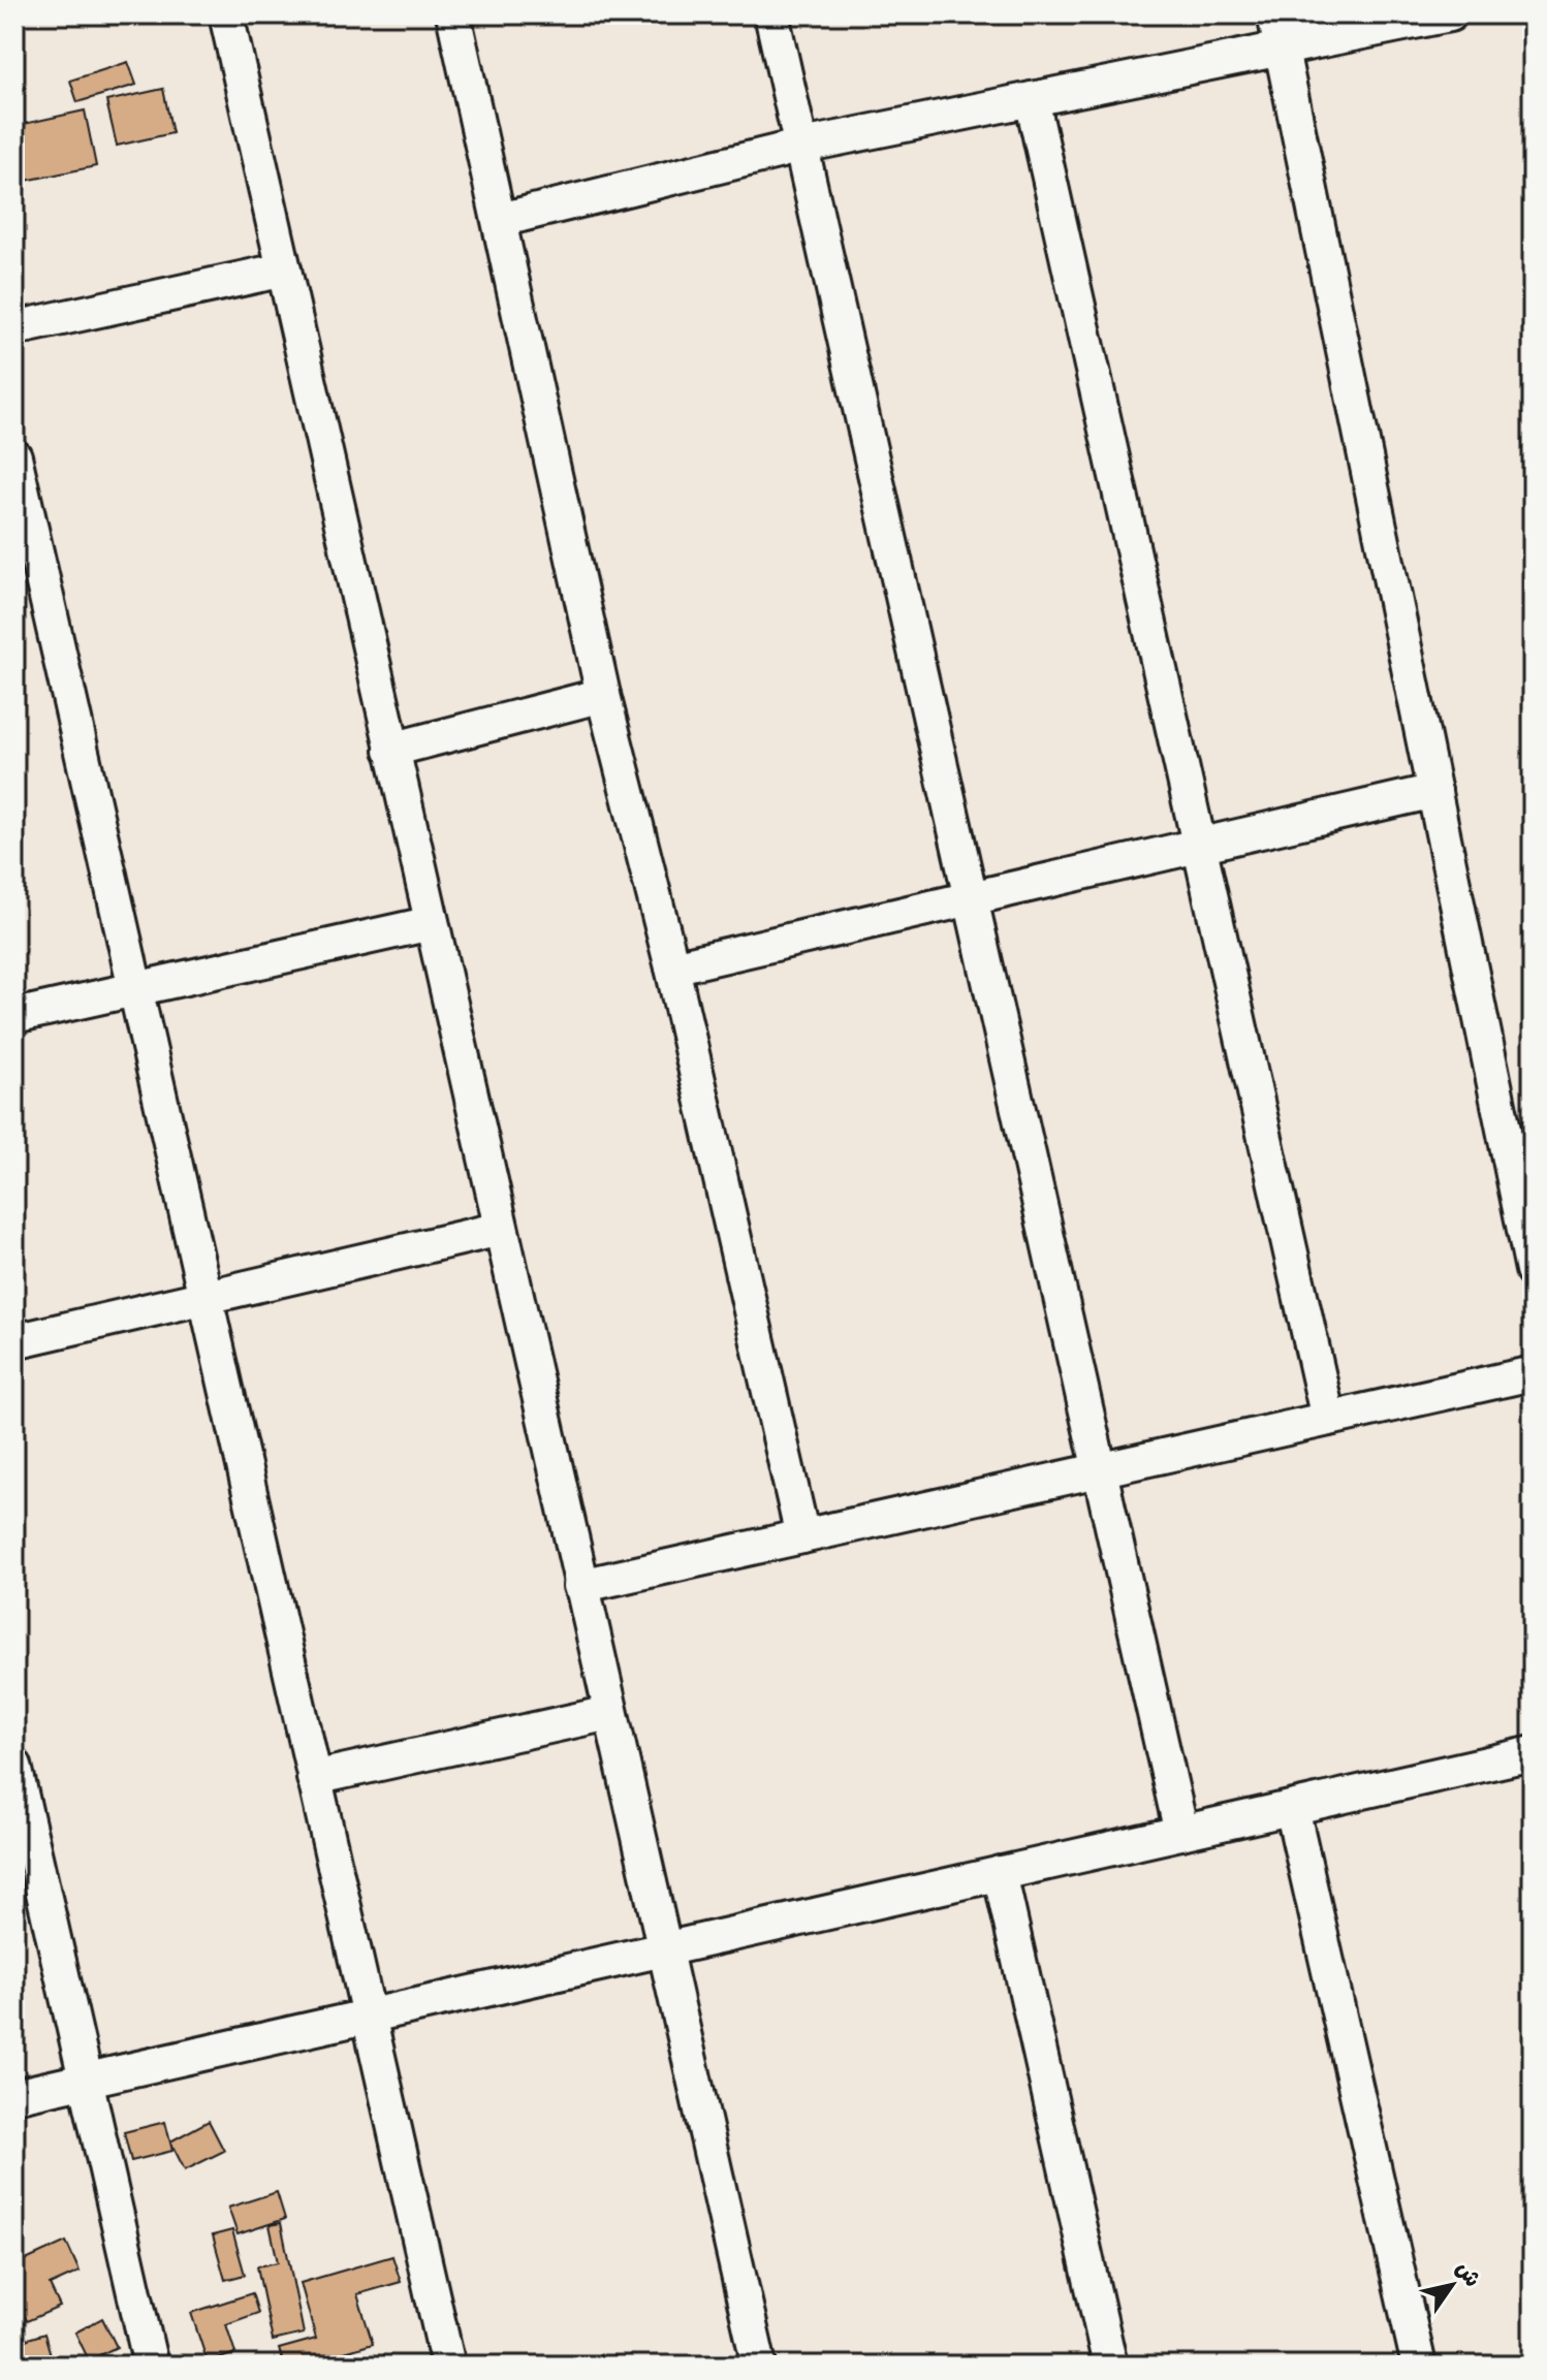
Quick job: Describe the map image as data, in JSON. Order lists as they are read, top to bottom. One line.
{"north":"top right"}
